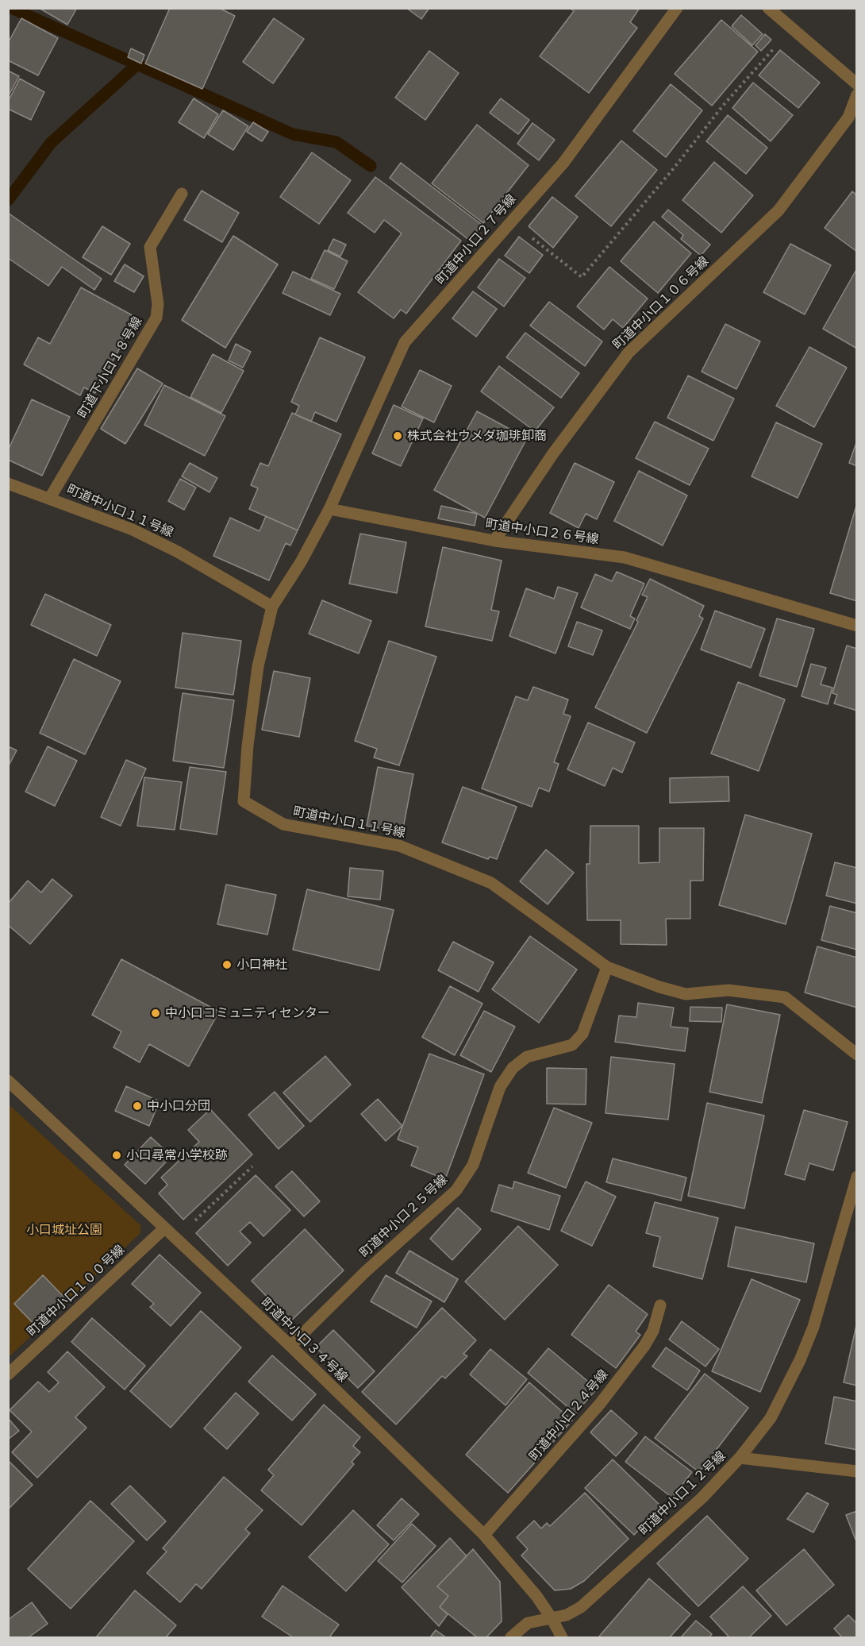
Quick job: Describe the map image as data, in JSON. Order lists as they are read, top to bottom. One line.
{"streets":{"street":["町道中小口２７号線","町道中小口１０６号線","町道下小口１８号線","町道中小口１１号線","町道中小口２６号線","町道中小口２５号線","町道中小口１００号線","町道中小口３４号線","町道中小口２４号線","町道中小口１２号線"]},"crossings":[["町道中小口２７号線","町道中小口２６号線"],["町道中小口１０６号線","町道中小口２６号線"],["町道下小口１８号線","町道中小口１１号線"],["町道中小口１１号線","町道中小口２５号線"],["町道中小口２５号線","町道中小口３４号線"],["町道中小口１００号線","町道中小口３４号線"],["町道中小口３４号線","町道中小口２４号線"],["町道中小口３４号線","町道中小口１２号線"]],"parks":["小口城址公園"],"places":["株式会社ウメダ珈琲卸商","小口神社","中小口コミュニティセンター","中小口分団","小口尋常小学校跡"]}
